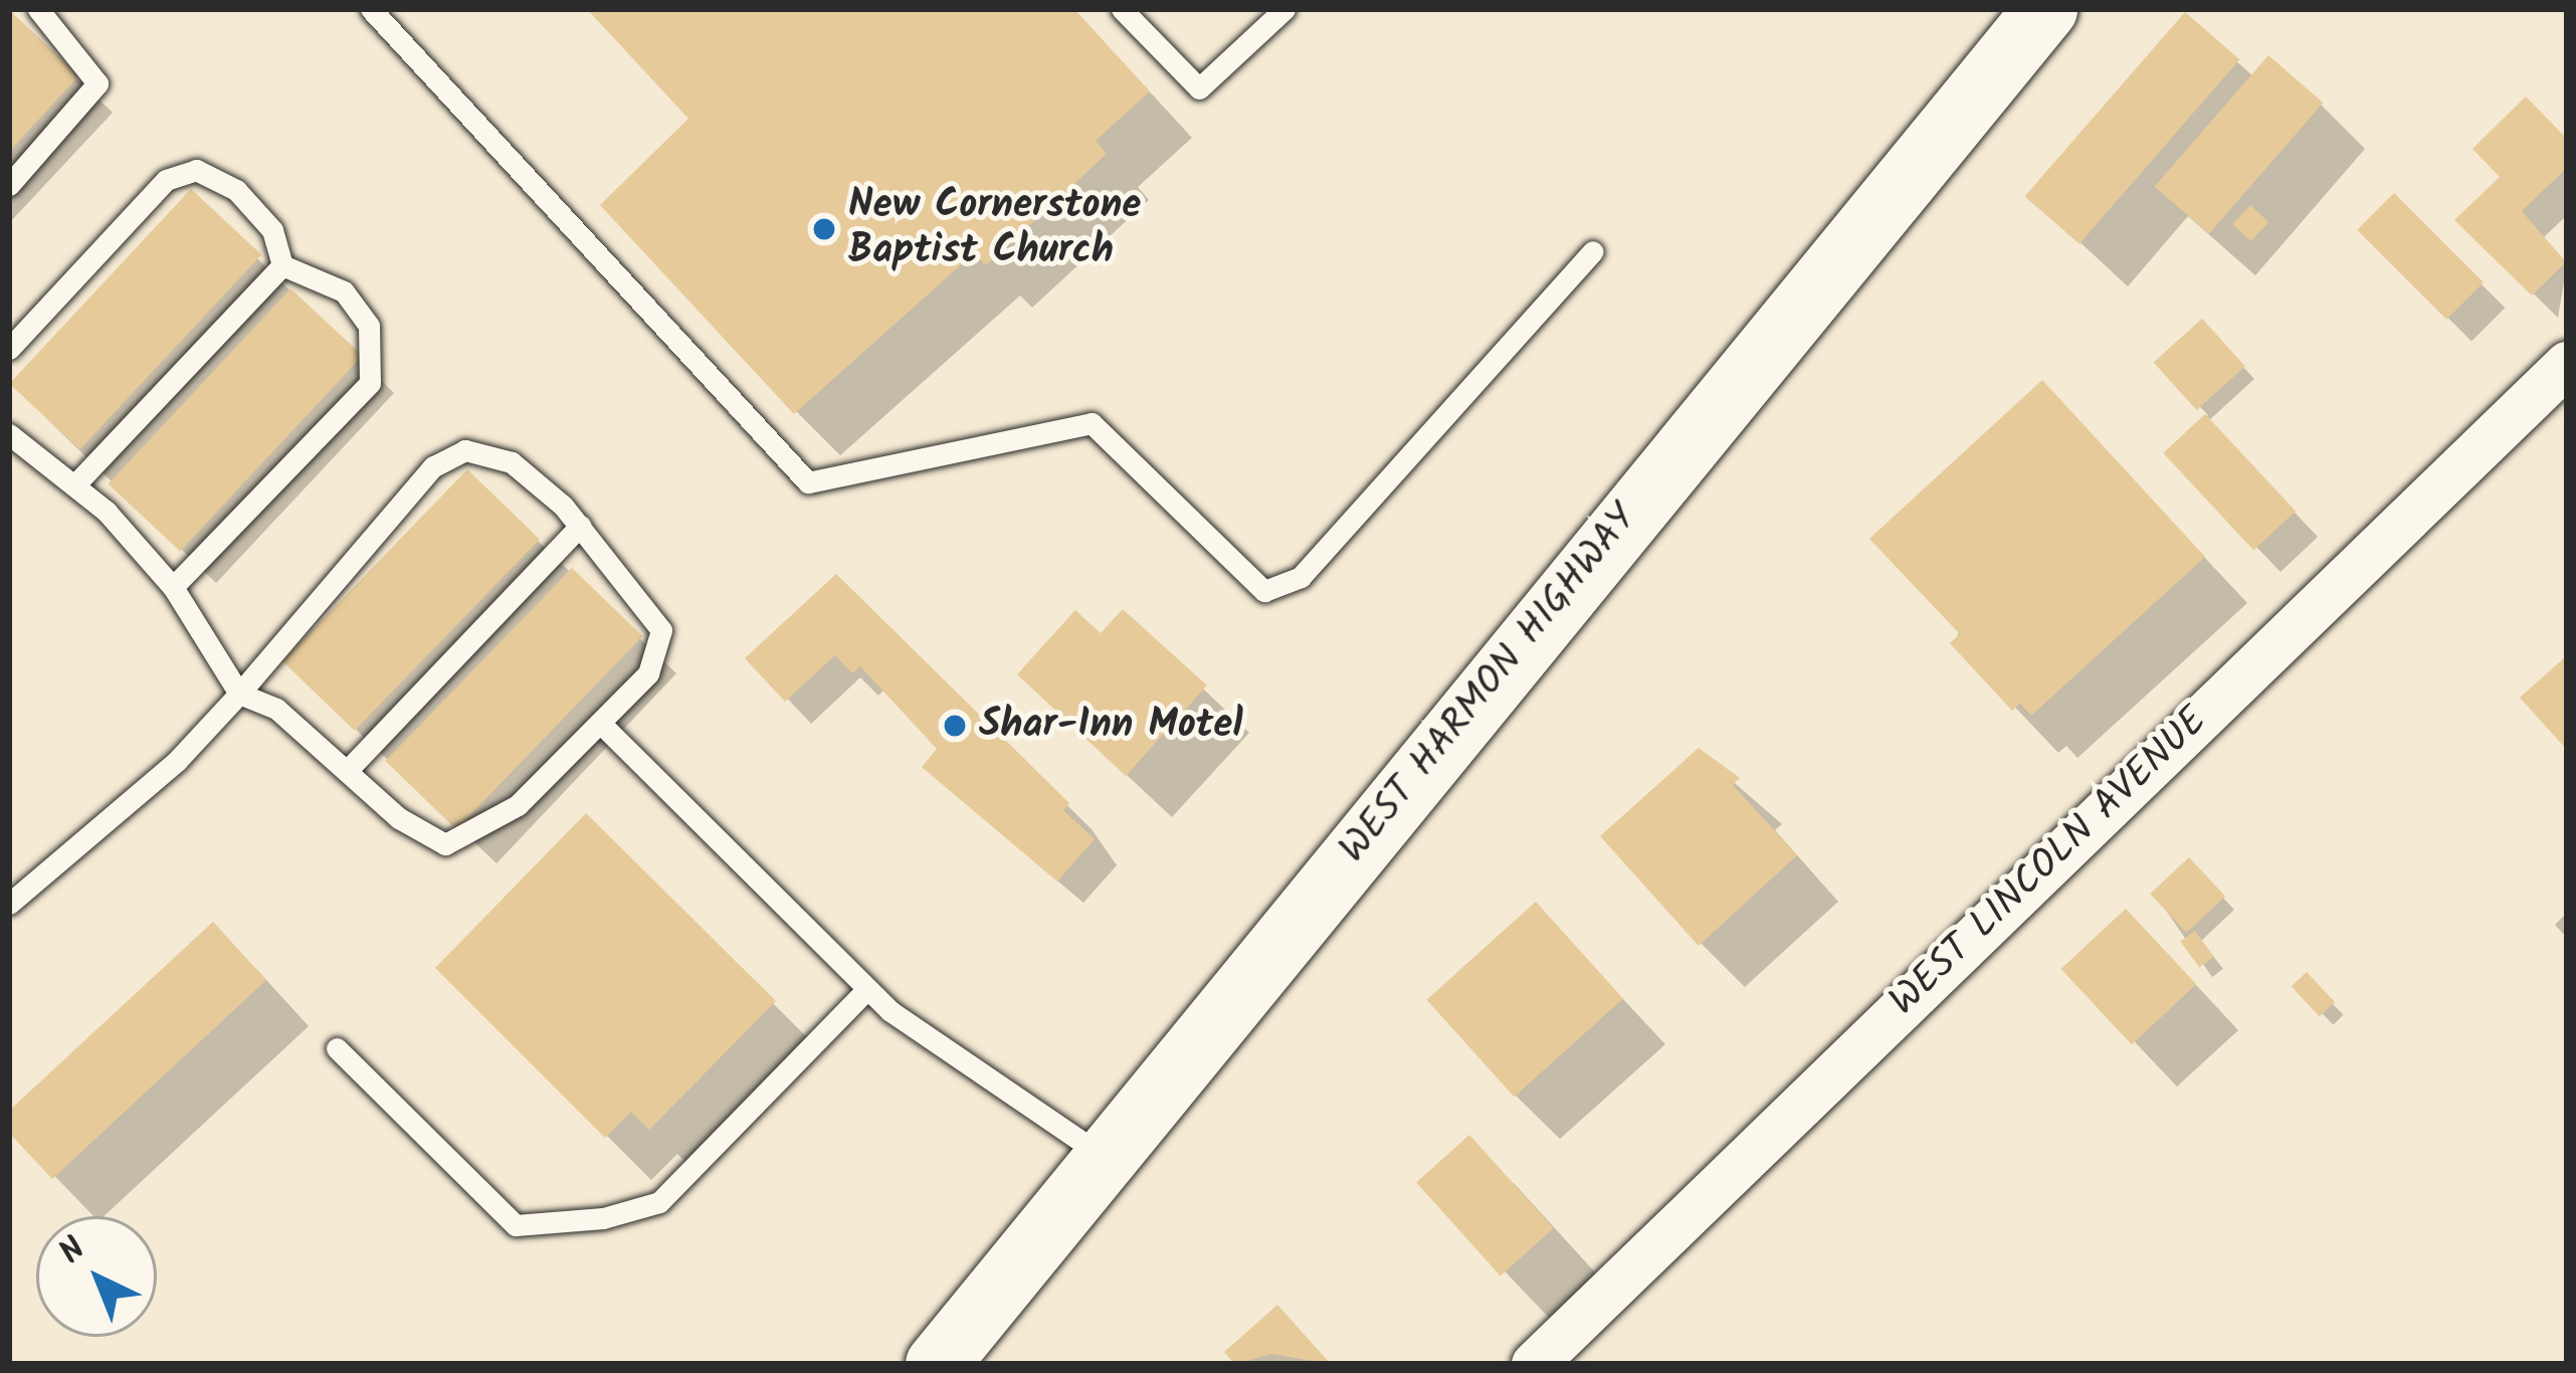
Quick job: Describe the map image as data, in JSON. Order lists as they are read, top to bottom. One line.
{"streets":{"main road":["WEST HARMON HIGHWAY"],"street":["WEST LINCOLN AVENUE"]},"places":["New Cornerstone Baptist Church","Shar-Inn Motel"],"north":"top left"}
